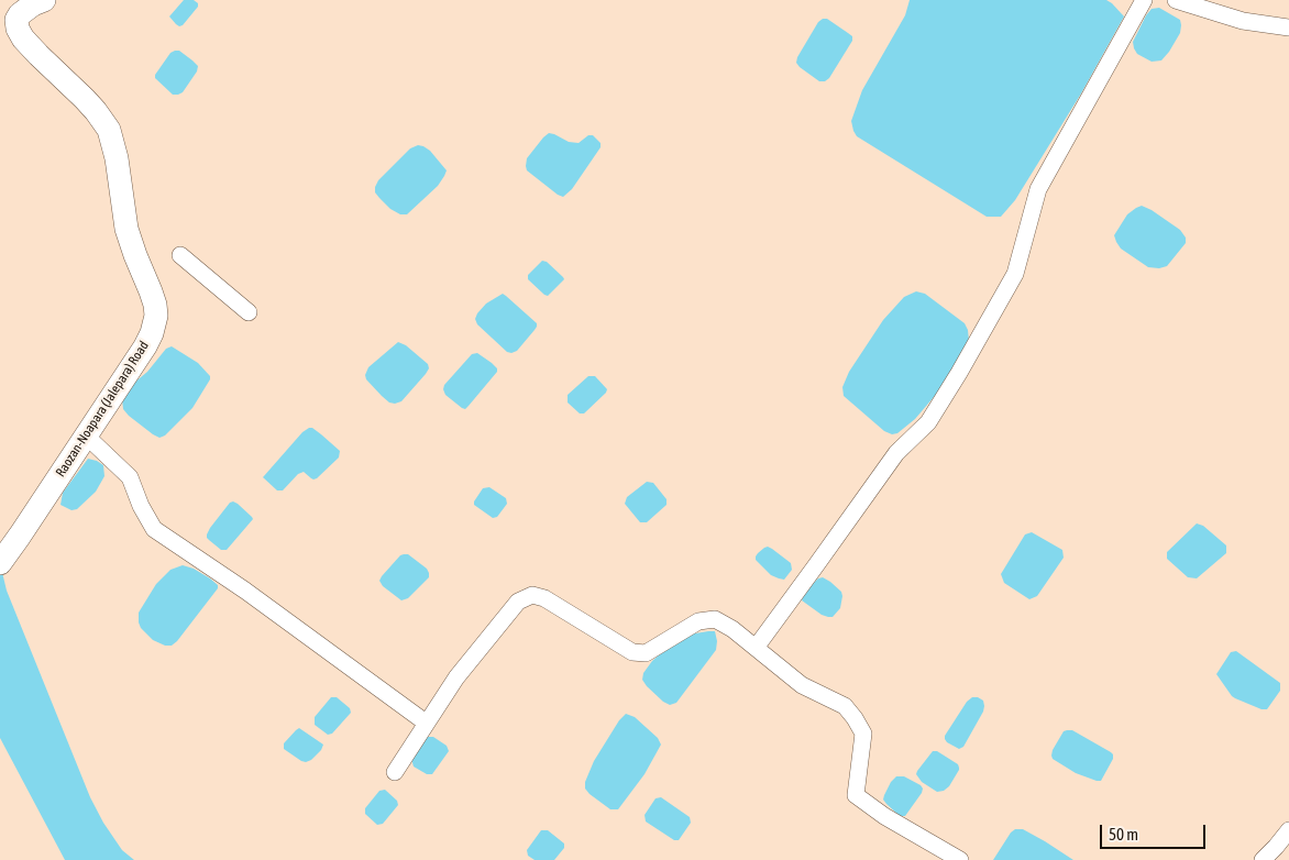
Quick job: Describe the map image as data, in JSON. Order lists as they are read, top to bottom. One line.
{"streets":{"main road":["Raozan-Noapara (Jalepara) Road"]},"scale_bar":"50 m"}
